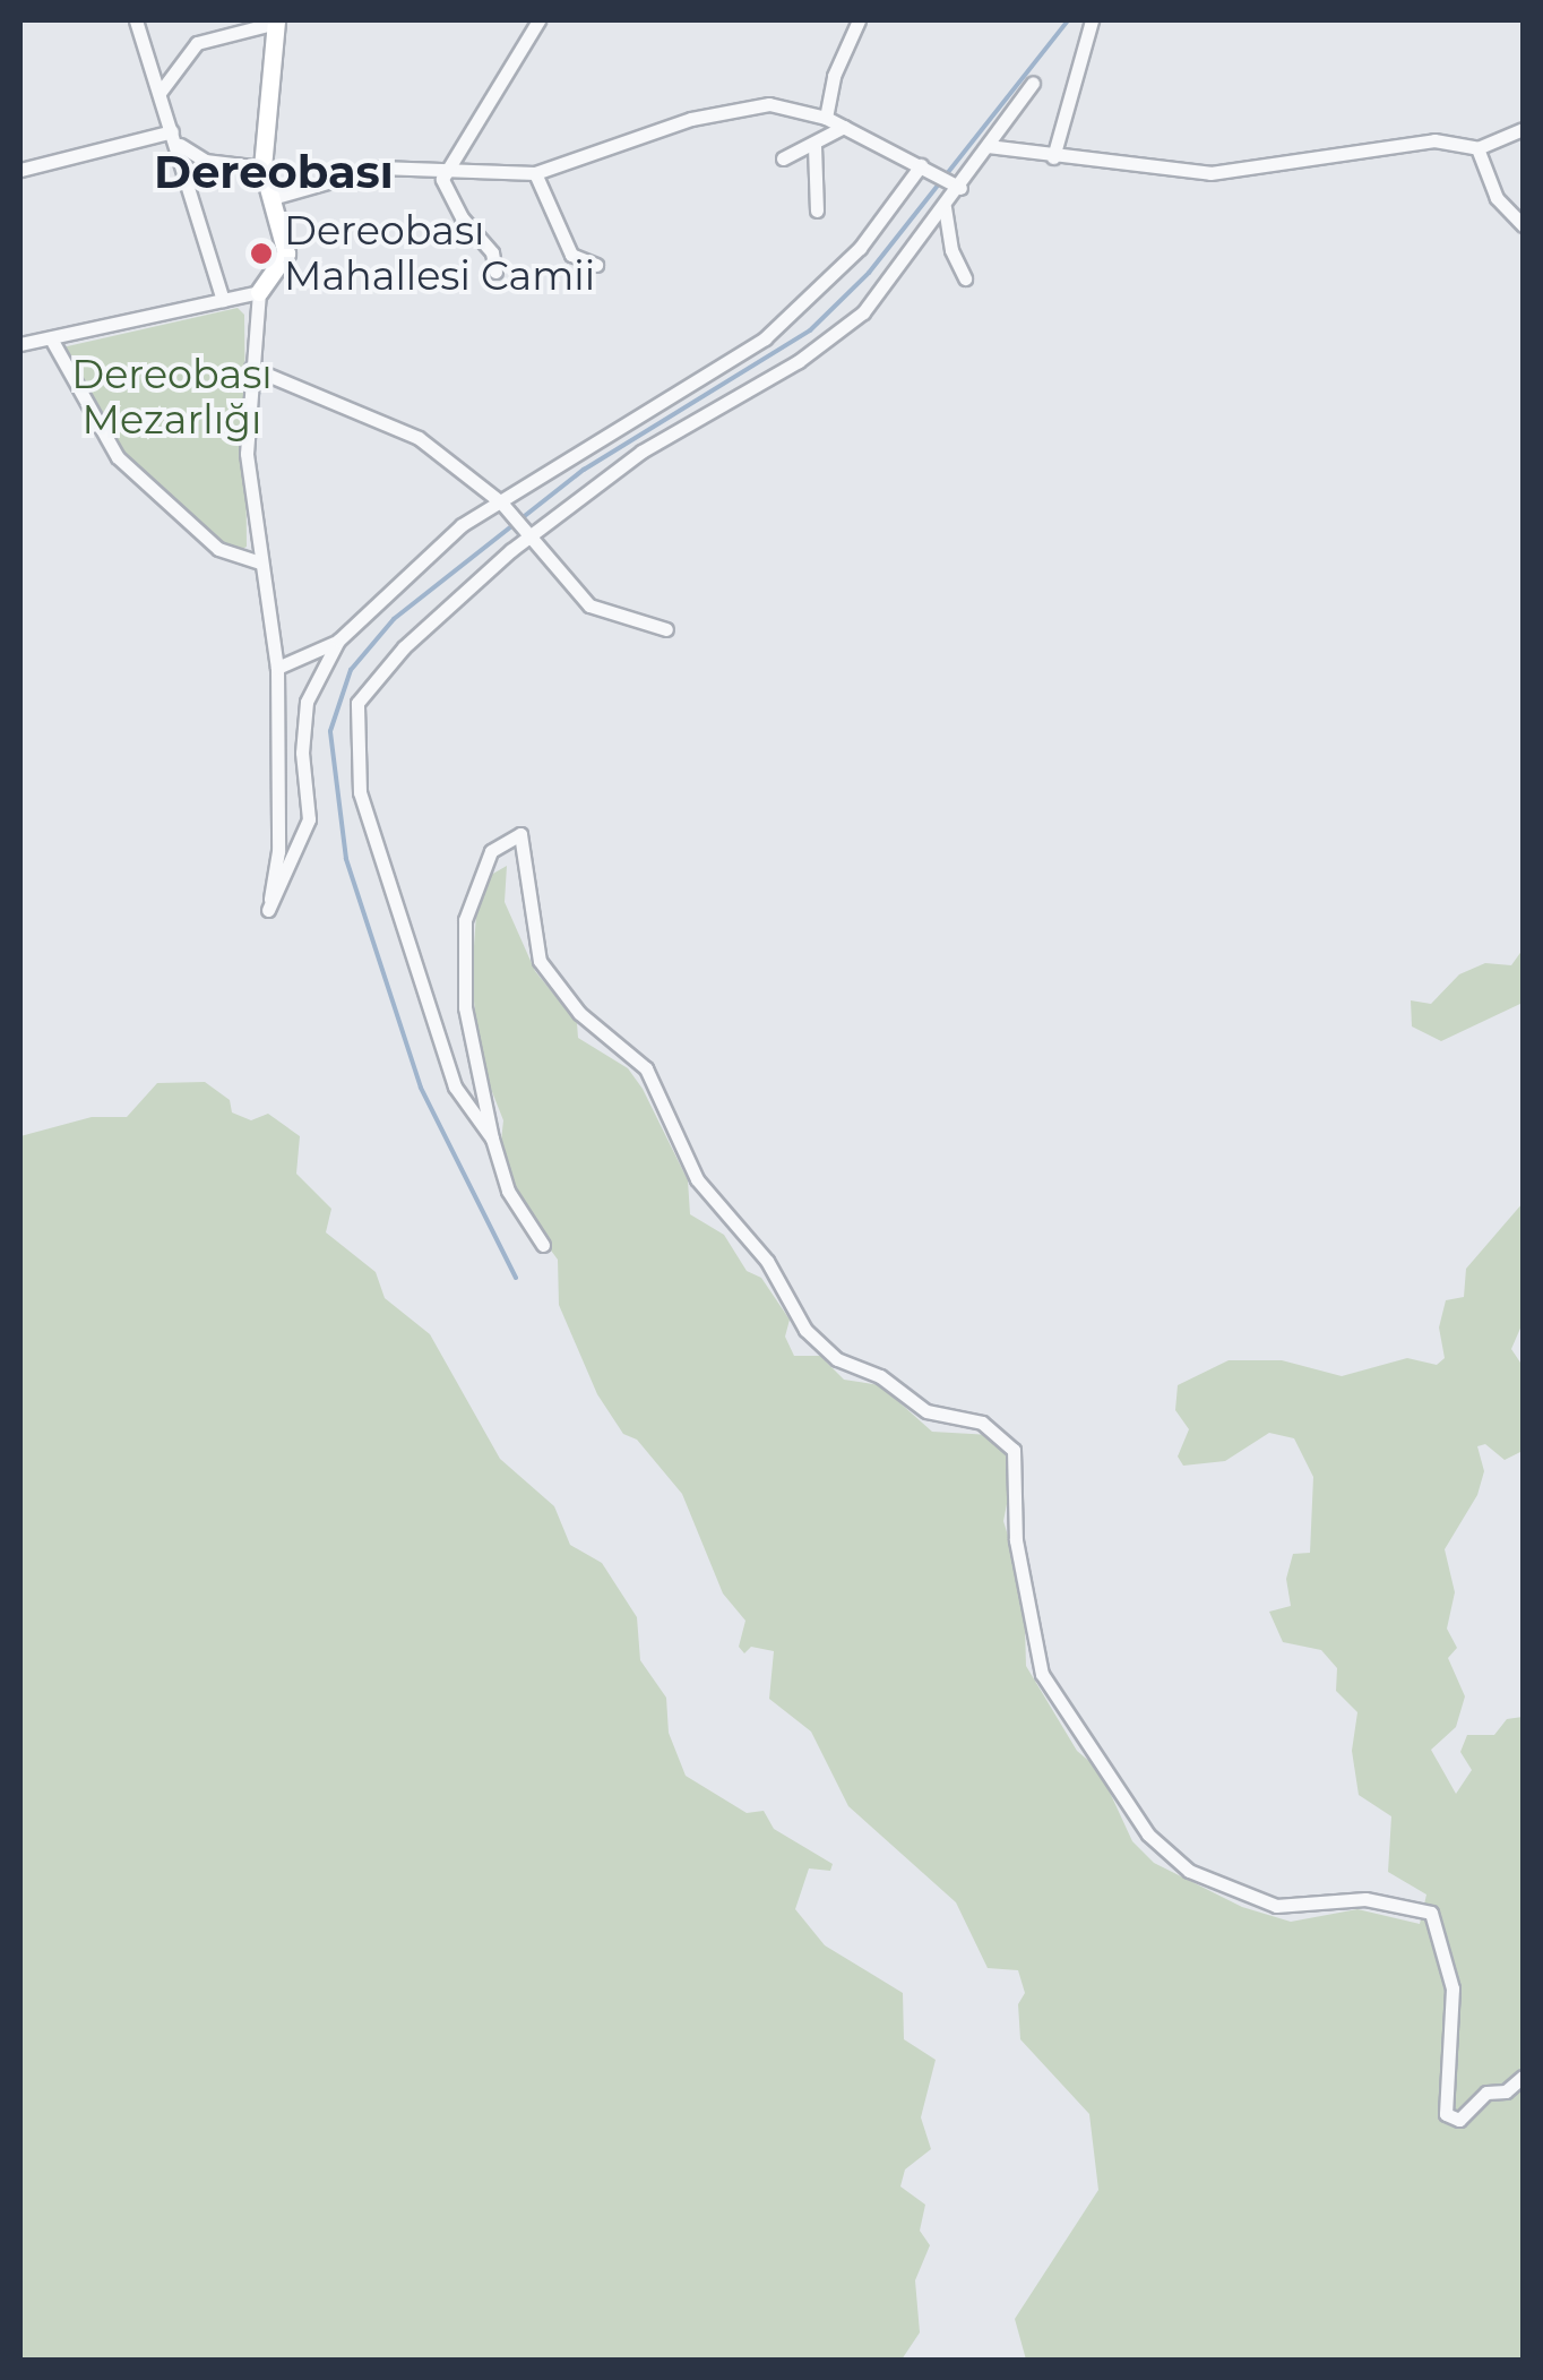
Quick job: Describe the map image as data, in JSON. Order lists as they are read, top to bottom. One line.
{"districts":["Dereobası"],"parks":["Dereobası Mezarlığı"],"places":["Dereobası Mahallesi Camii"]}
